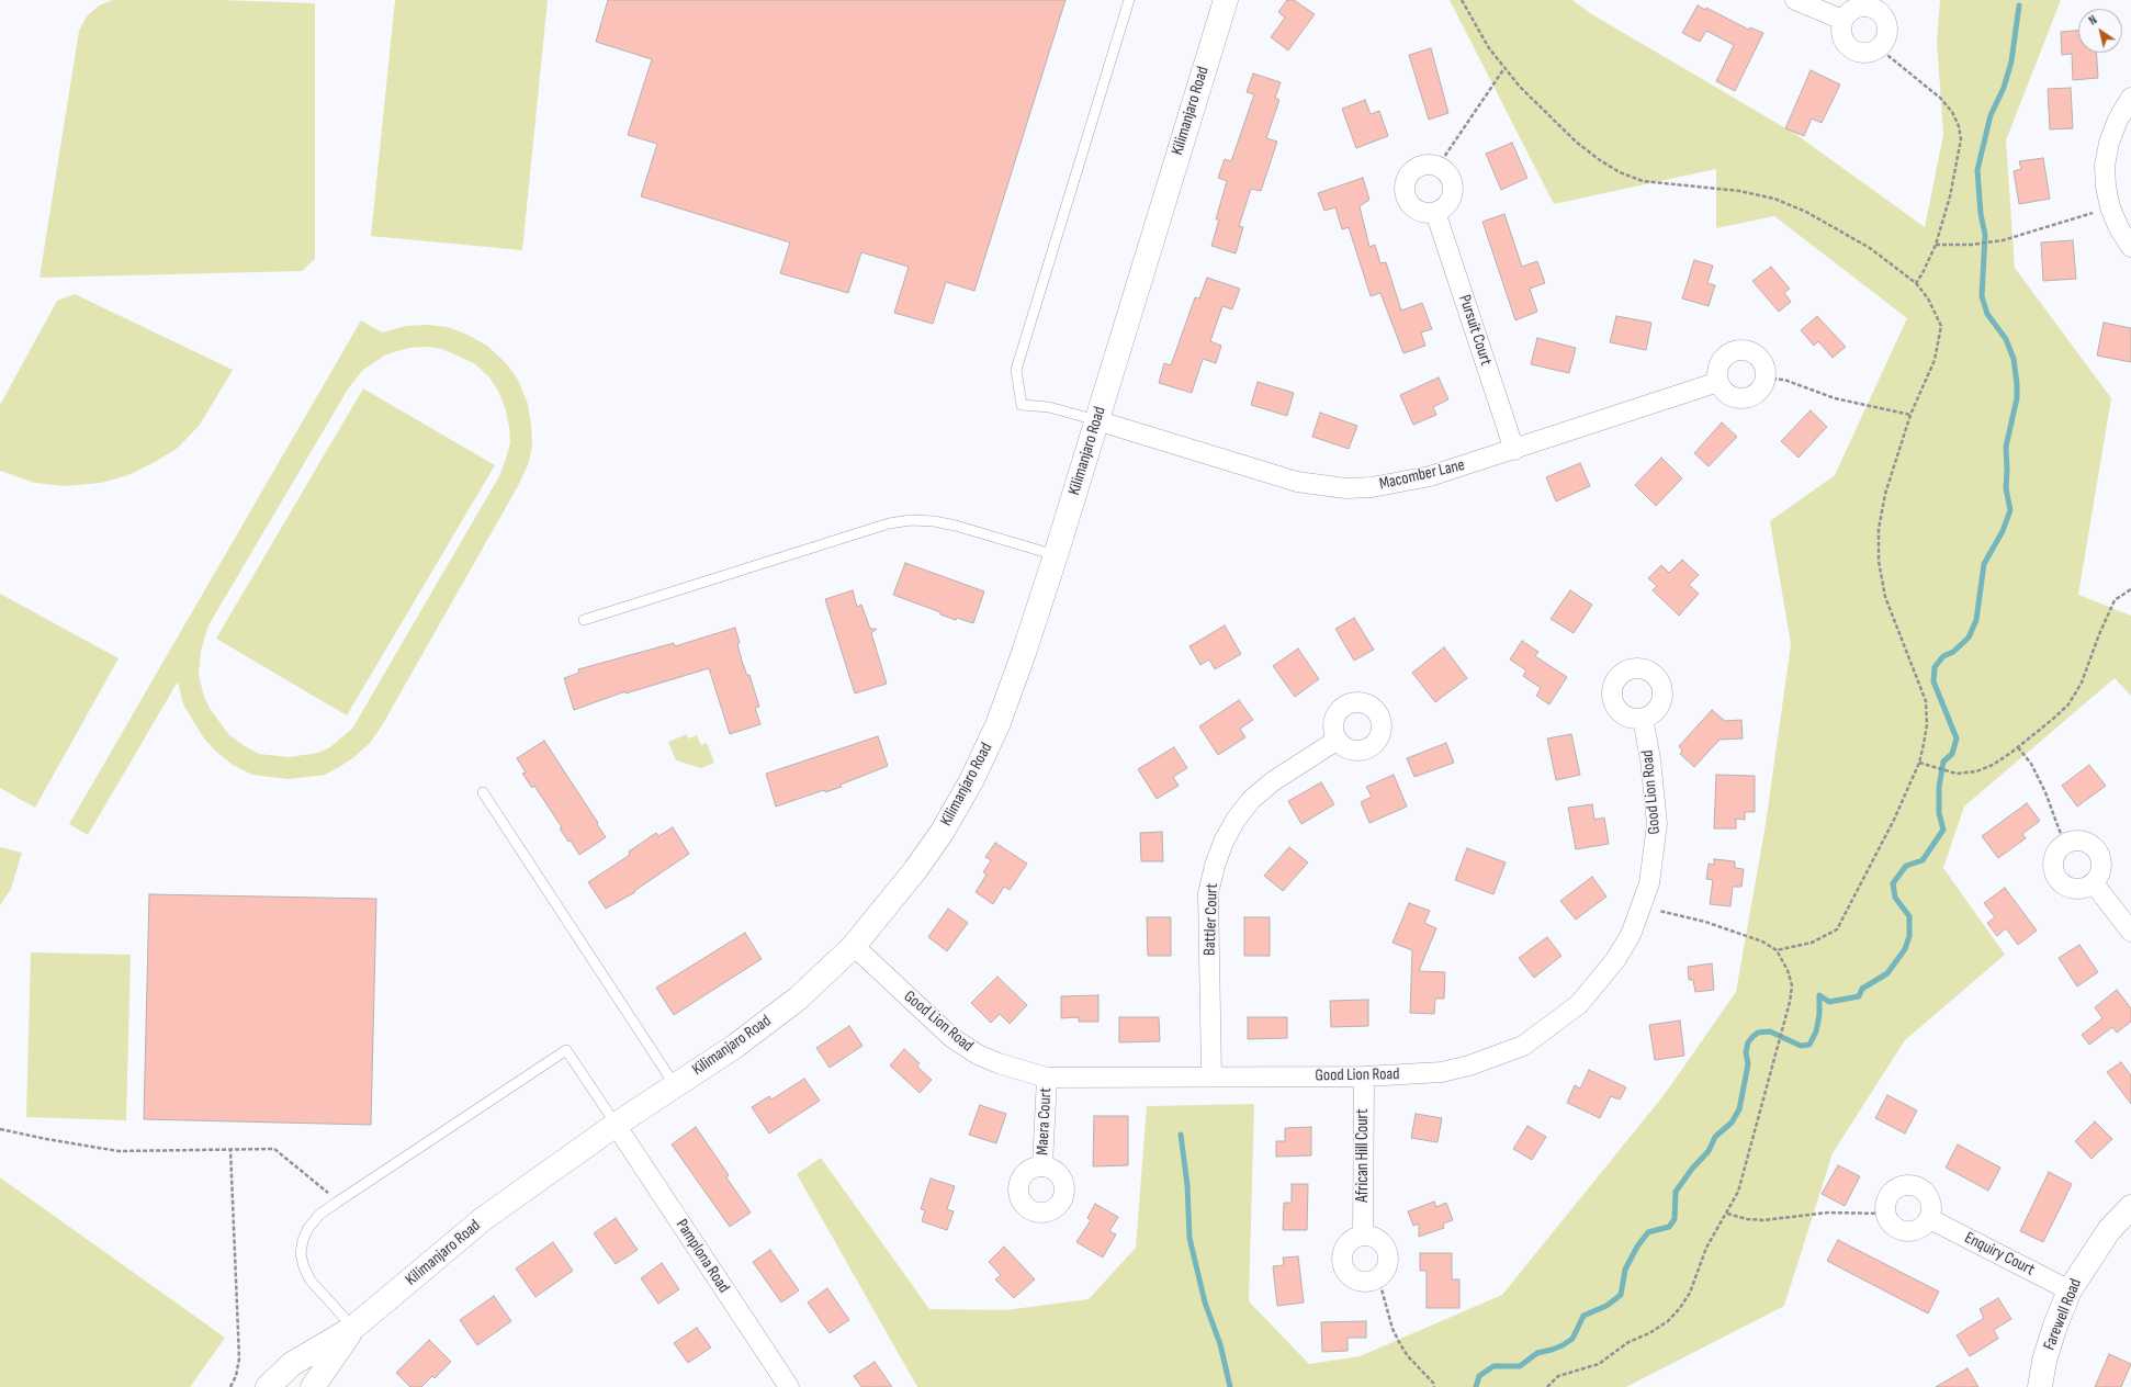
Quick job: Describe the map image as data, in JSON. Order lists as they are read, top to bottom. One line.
{"streets":{"street":["Kilimanjaro Road","Pursuit Court","Macomber Lane","Good Lion Road","Battler Court","Maera Court","African Hill Court","Enquiry Court","Pamplona Road","Farewell Road"]},"crossings":[["Kilimanjaro Road","Macomber Lane"],["Kilimanjaro Road","Good Lion Road"],["Kilimanjaro Road","Pamplona Road"],["Pursuit Court","Macomber Lane"],["Good Lion Road","Battler Court"],["Good Lion Road","Maera Court"],["Good Lion Road","African Hill Court"],["Enquiry Court","Farewell Road"]],"north":"top left"}
